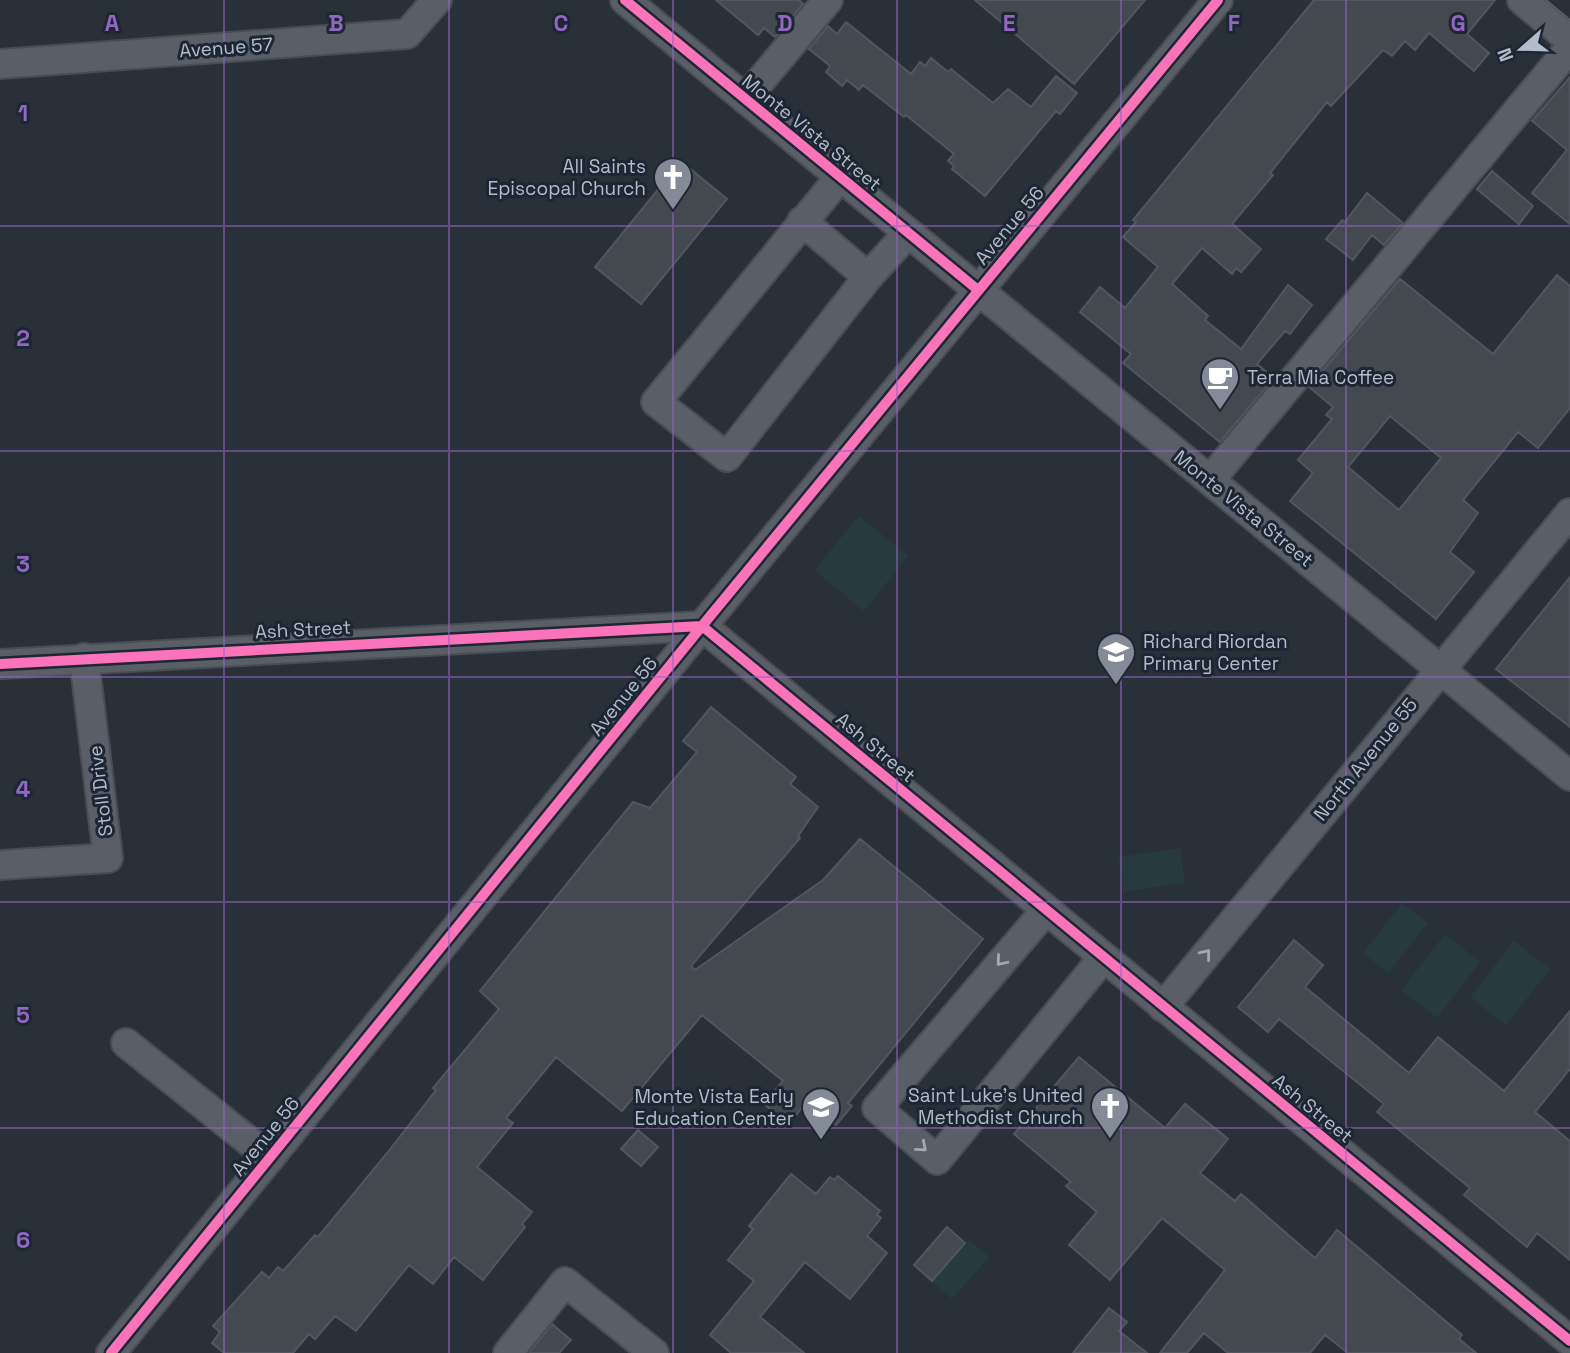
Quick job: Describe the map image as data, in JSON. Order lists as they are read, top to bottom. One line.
{"streets":{"street":["Avenue 57","Monte Vista Street","Avenue 56","Ash Street","North Avenue 55","Stoll Drive"]},"crossings":[["Monte Vista Street","Avenue 56"],["Monte Vista Street","North Avenue 55"],["Avenue 56","Ash Street"],["Ash Street","North Avenue 55"],["Ash Street","Stoll Drive"]],"one_way":["North Avenue 55"],"places":{"church":["All Saints Episcopal Church","Saint Luke's United Methodist Church"],"cafe":["Terra Mia Coffee"],"school or university":["Richard Riordan Primary Center","Monte Vista Early Education Center"]},"north":"left","grid":{"columns":["A","B","C","D","E","F","G"],"rows":["1","2","3","4","5","6"]}}
